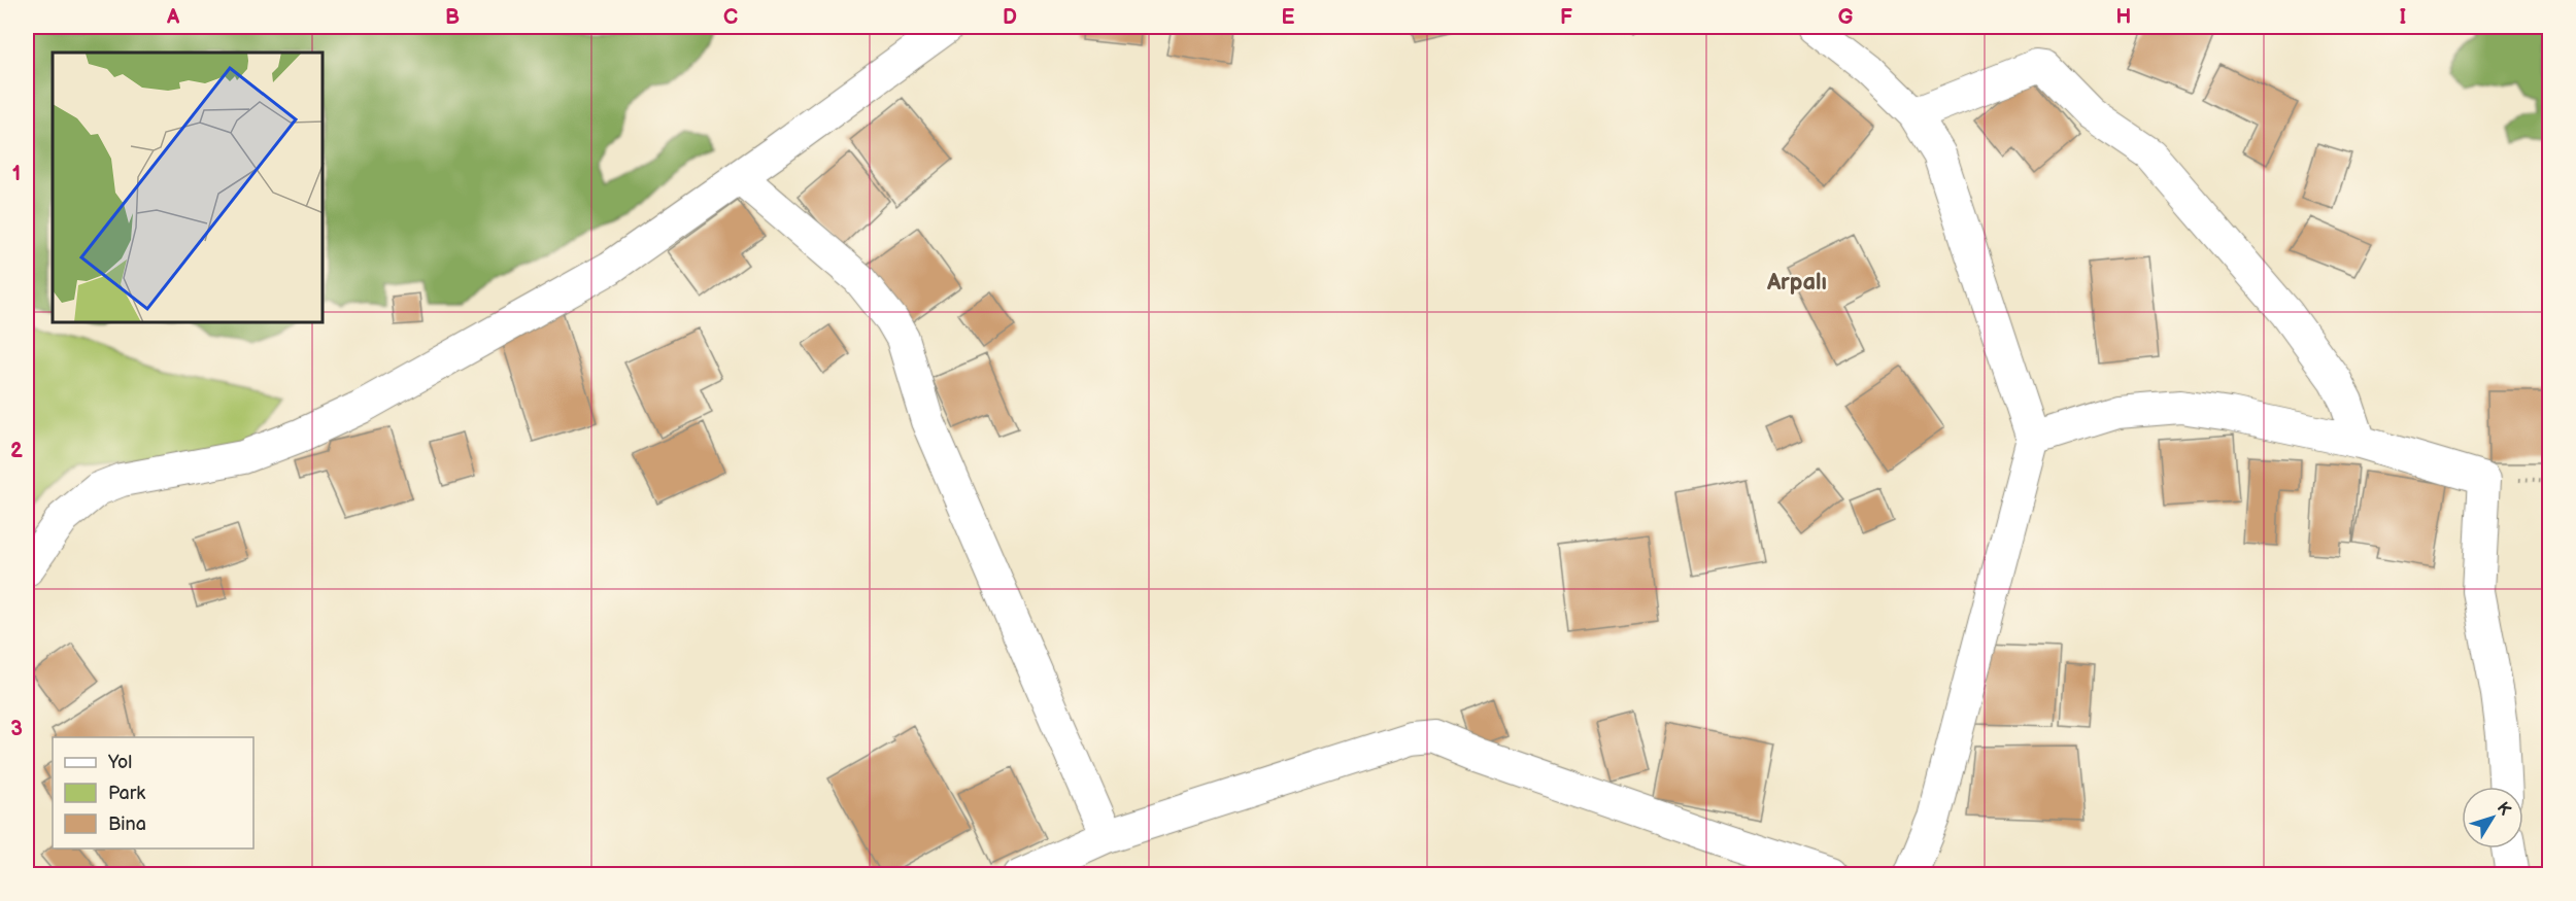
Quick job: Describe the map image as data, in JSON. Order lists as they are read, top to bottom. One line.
{"districts":["Arpalı"],"legend":["Yol","Park","Bina"],"north":"top right","grid":{"columns":["A","B","C","D","E","F","G","H","I"],"rows":["1","2","3"]}}
